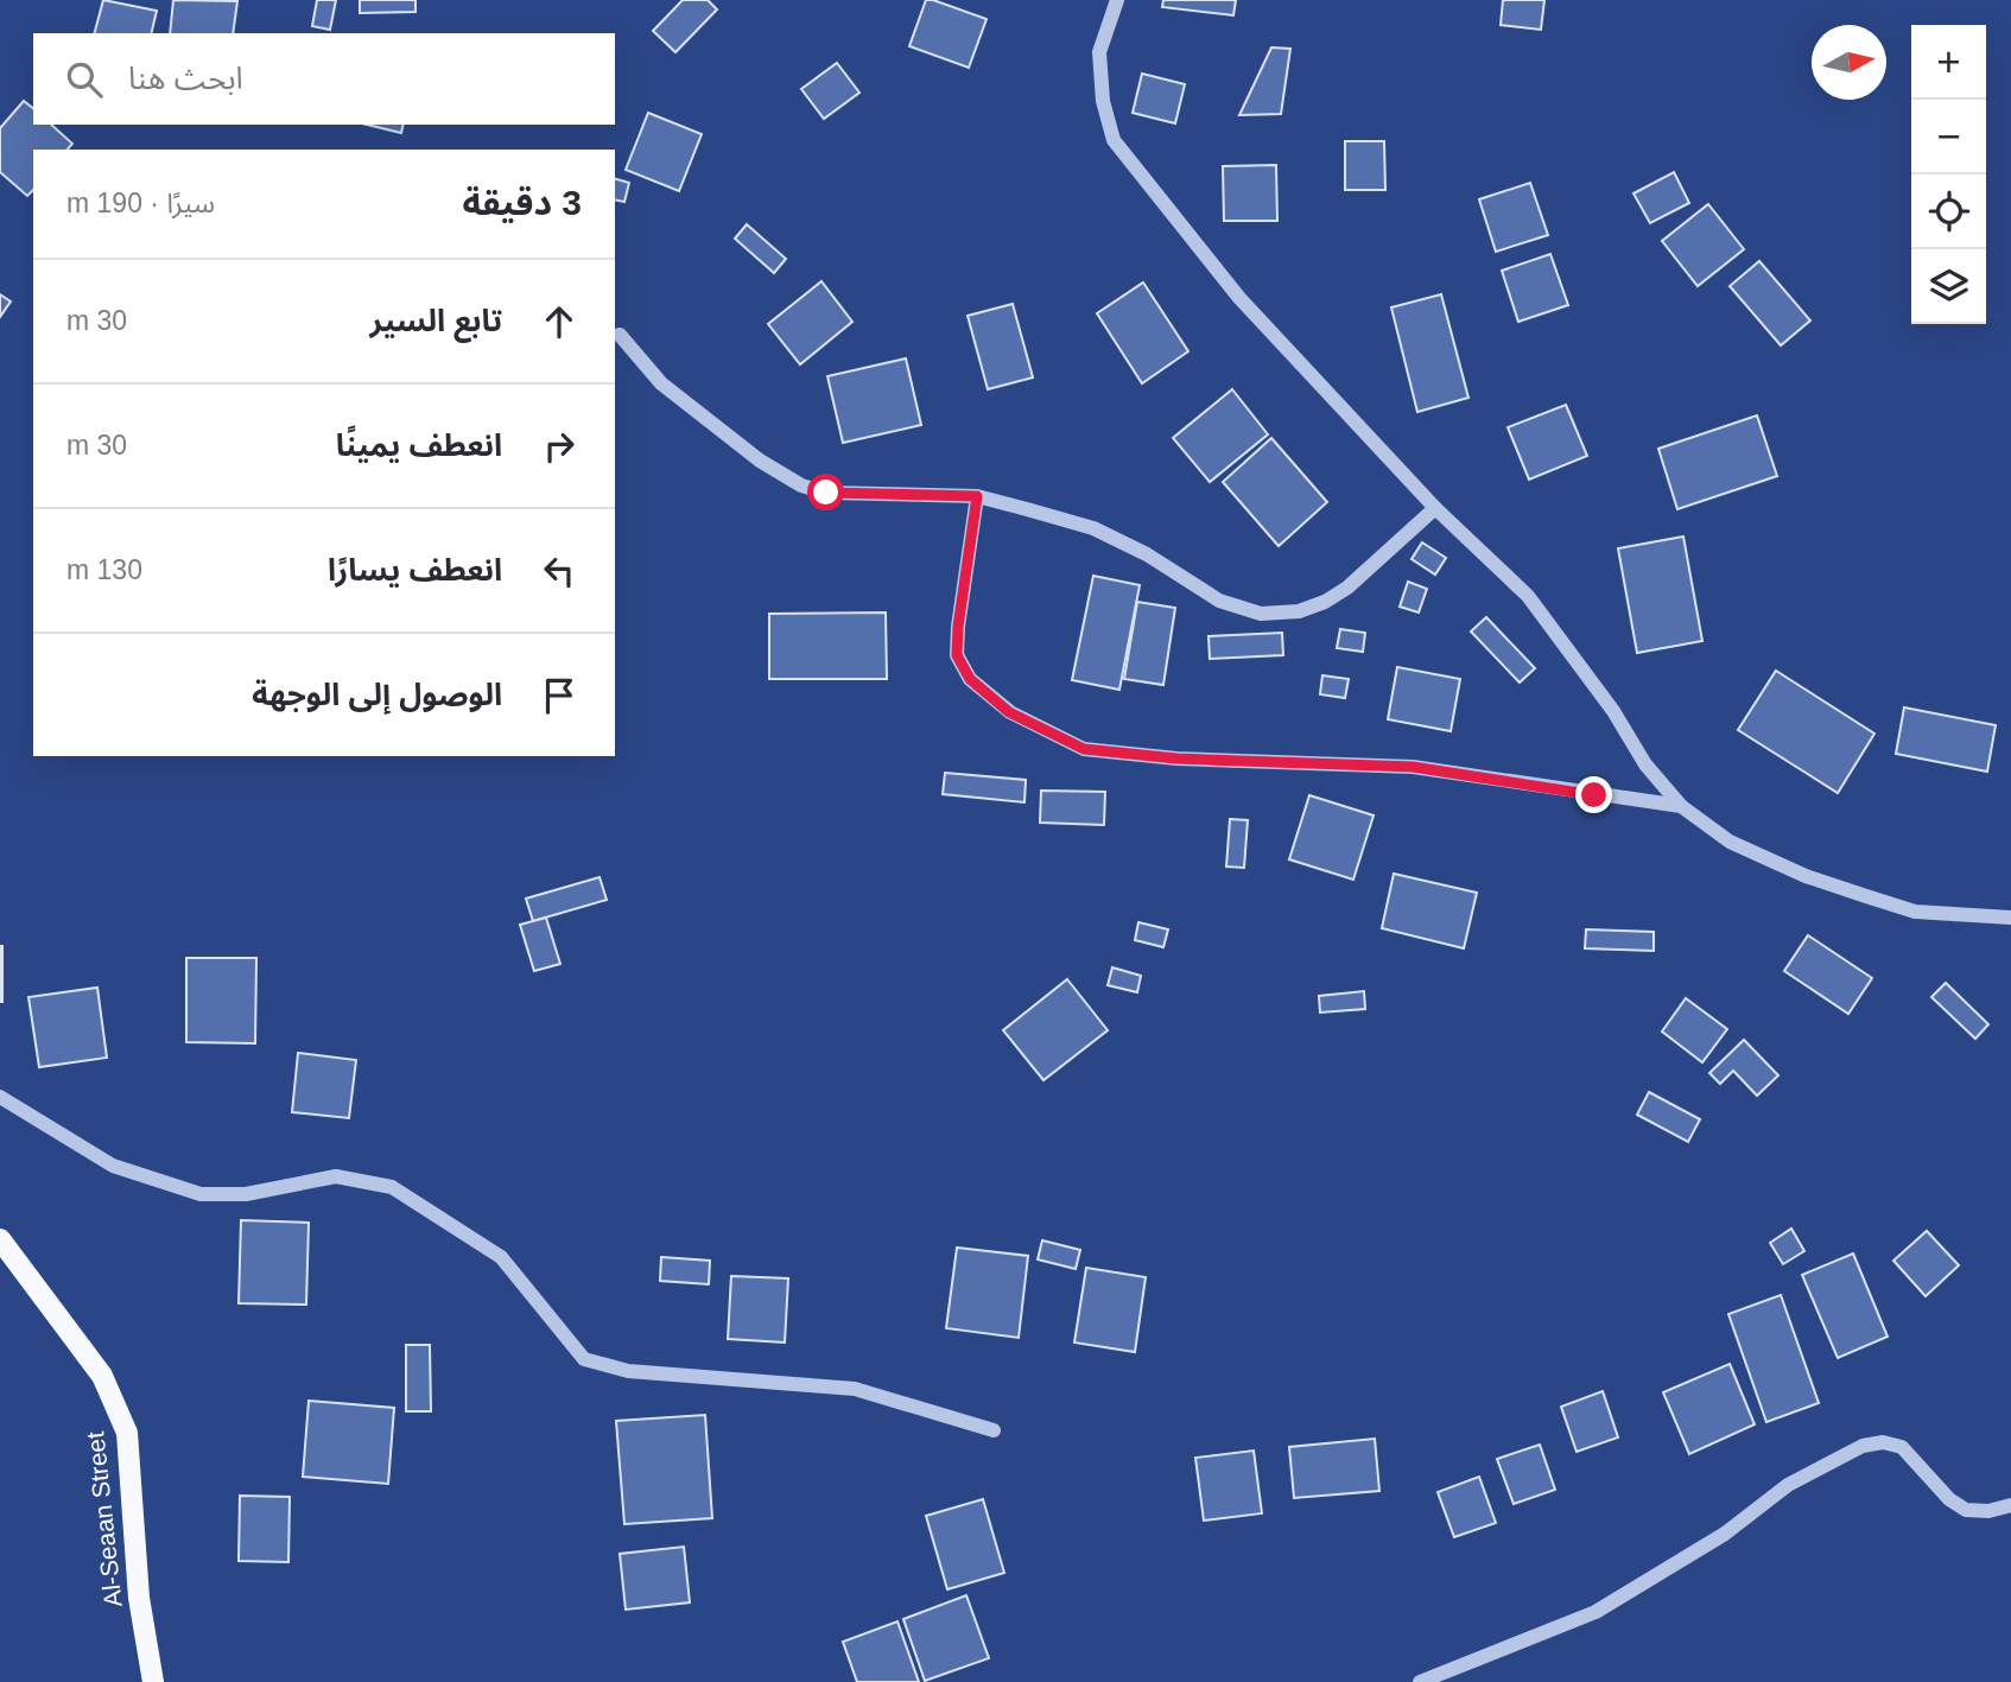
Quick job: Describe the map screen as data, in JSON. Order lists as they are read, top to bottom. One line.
{"streets":{"main road":["Al-Seaan Street"]},"north":"right","page":{"map_buttons":["+","−"],"search":"ابحث هنا","heading":["3 دقيقة","سيرًا · 190 m"],"list":[["تابع السير","30 m"],["انعطف يمينًا","30 m"],["انعطف يسارًا","130 m"],"الوصول إلى الوجهة"]}}
